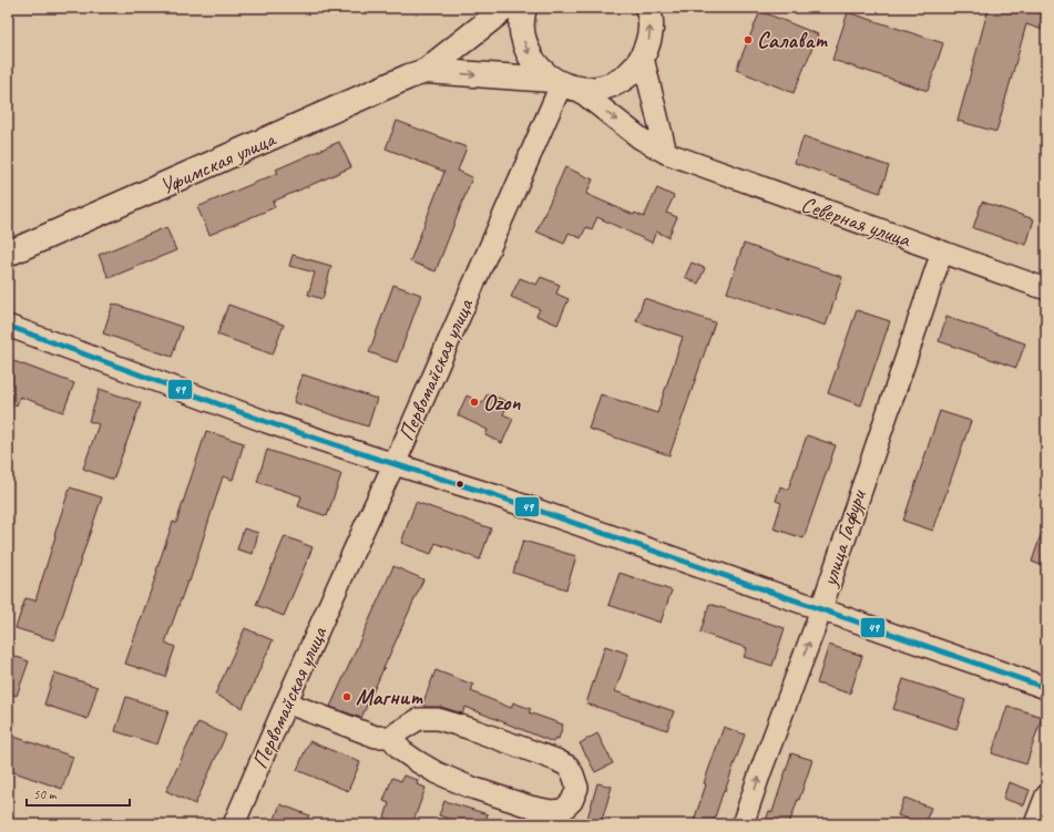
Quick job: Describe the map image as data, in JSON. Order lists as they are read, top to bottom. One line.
{"streets":{"main road":["Уфимская улица"],"street":["Северная улица","Первомайская улица","улица Гафури"]},"crossings":[["Северная улица","Первомайская улица"],["Северная улица","улица Гафури"]],"one_way":["улица Гафури"],"places":["Салават","Ozon","Магнит"],"lines":["transit line 49"],"scale_bar":"50 m"}
